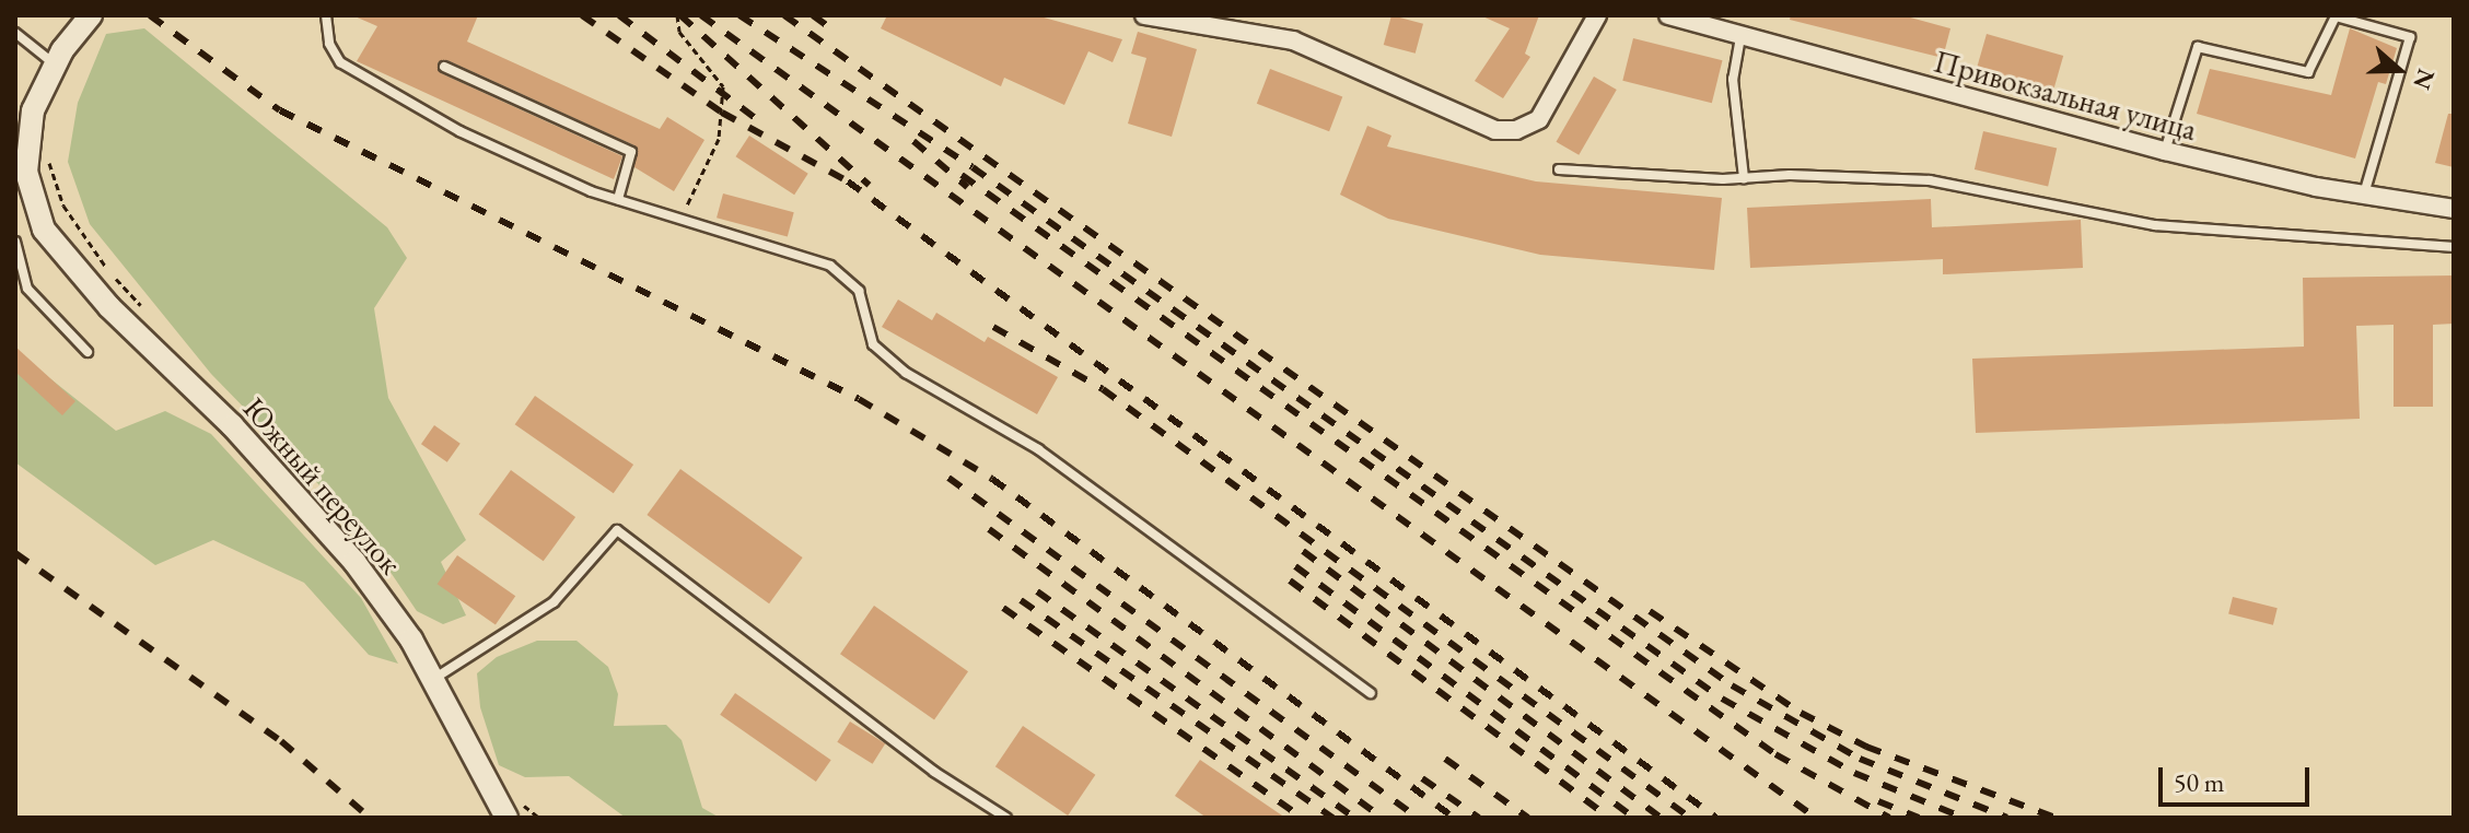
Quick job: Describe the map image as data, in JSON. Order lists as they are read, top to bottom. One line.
{"streets":{"street":["Привокзальная улица","Южный переулок"]},"scale_bar":"50 m","north":"right"}
